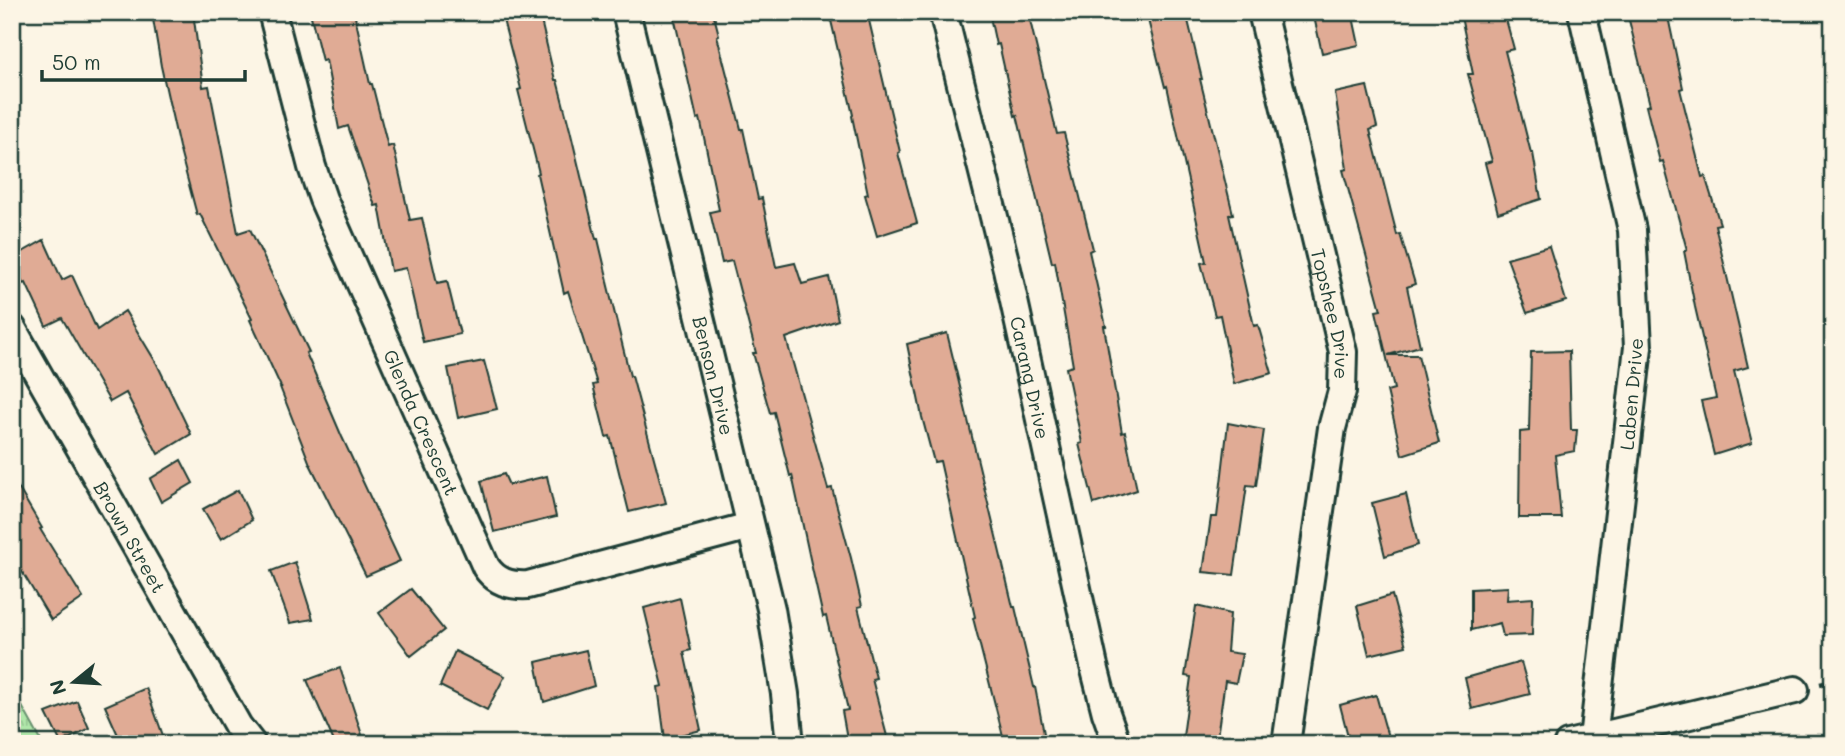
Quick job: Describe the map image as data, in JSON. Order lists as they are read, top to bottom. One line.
{"streets":{"street":["Topshee Drive","Benson Drive","Carang Drive","Laben Drive","Glenda Crescent","Brown Street"]},"crossings":[["Benson Drive","Glenda Crescent"]],"scale_bar":"50 m","north":"left"}
